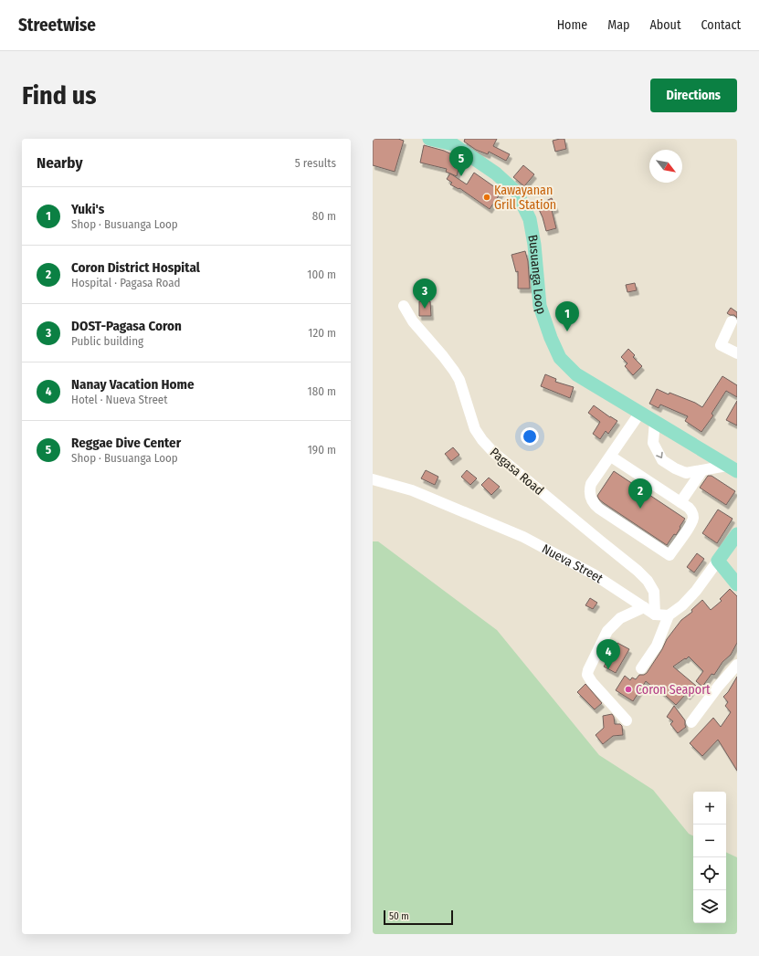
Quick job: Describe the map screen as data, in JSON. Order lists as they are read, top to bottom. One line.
{"streets":{"main road":["Busuanga Loop"],"street":["Pagasa Road","Nueva Street"]},"crossings":[["Pagasa Road","Nueva Street"]],"places":["Kawayanan Grill Station","Coron Seaport"],"scale_bar":"50 m","north":"bottom right","page":{"header":"Streetwise","nav":["Home","Map","About","Contact"],"buttons":"Directions","title":"Find us","heading":["Nearby","5 results"],"pins":["5","3","1","2","4"],"list":[{"mark":"1","name":"Yuki's","note":"Shop · Busuanga Loop","value":"80 m"},{"mark":"2","name":"Coron District Hospital","note":"Hospital · Pagasa Road","value":"100 m"},{"mark":"3","name":"DOST-Pagasa Coron","note":"Public building","value":"120 m"},{"mark":"4","name":"Nanay Vacation Home","note":"Hotel · Nueva Street","value":"180 m"},{"mark":"5","name":"Reggae Dive Center","note":"Shop · Busuanga Loop","value":"190 m"}],"map_buttons":["+","−"],"scale":"50 m"}}
